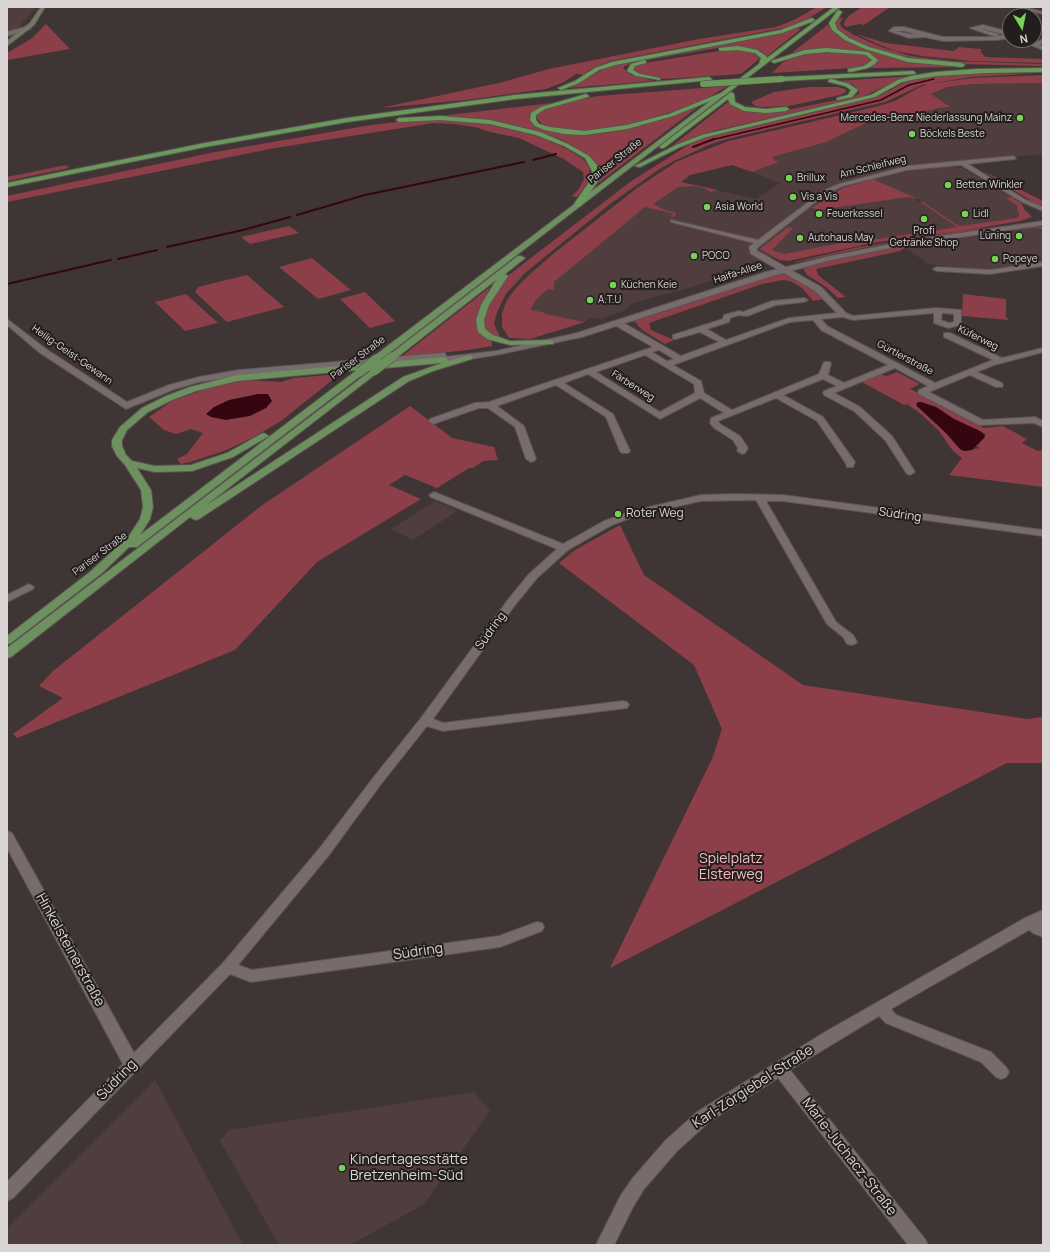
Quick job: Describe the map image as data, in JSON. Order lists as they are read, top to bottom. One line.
{"streets":{"highway":["Pariser Straße"],"street":["Am Schleifweg","Haifa-Allee","Küferweg","Heilig-Geist-Gewann","Gürtlerstraße","Färberweg","Südring","Hinkelsteinerstraße","Karl-Zörgiebel-Straße","Marie-Juchacz-Straße"]},"crossings":[["Haifa-Allee","Heilig-Geist-Gewann"],["Küferweg","Gürtlerstraße"],["Südring","Hinkelsteinerstraße"],["Karl-Zörgiebel-Straße","Marie-Juchacz-Straße"]],"parks":["Spielplatz Elsterweg"],"places":["Mercedes-Benz Niederlassung Mainz","Böckels Beste","Brillux","Betten Winkler","Vis a Vis","Asia World","Feuerkessel","Lidl","Profi Getränke Shop","Lüning","Autohaus May","POCO","Popeye","Küchen Keie","A.T.U","Roter Weg","Kindertagesstätte Bretzenheim-Süd"],"north":"bottom"}
